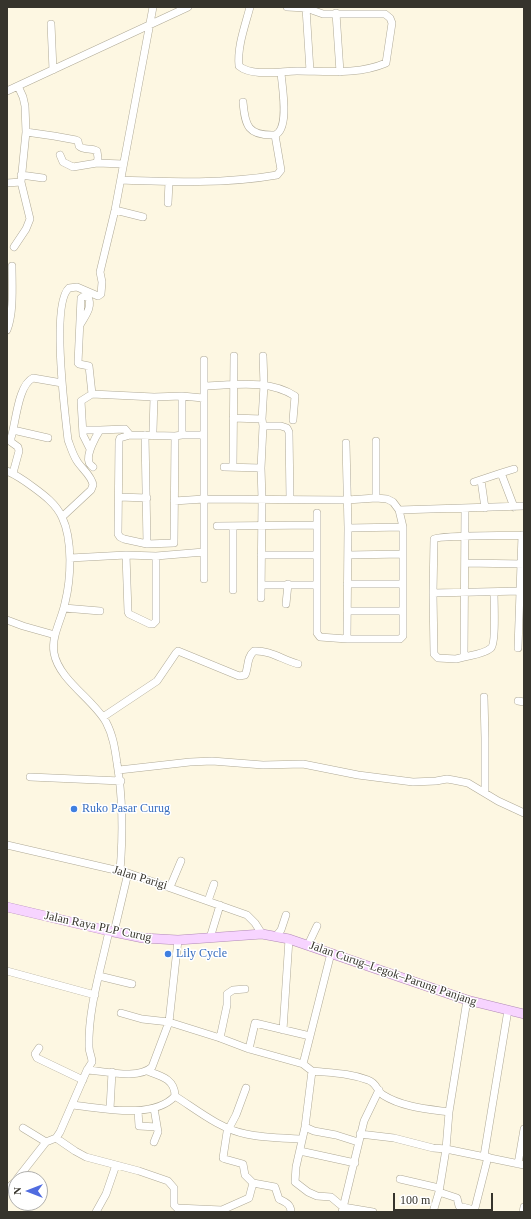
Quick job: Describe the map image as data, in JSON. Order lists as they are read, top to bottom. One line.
{"streets":{"main road":["Jalan Raya PLP Curug","Jalan Curug–Legok–Parung Panjang"],"street":["Jalan Parigi"]},"crossings":[["Jalan Parigi","Jalan Raya PLP Curug"],["Jalan Parigi","Jalan Curug–Legok–Parung Panjang"],["Jalan Raya PLP Curug","Jalan Curug–Legok–Parung Panjang"]],"places":["Ruko Pasar Curug","Lily Cycle"],"scale_bar":"100 m","north":"left"}
